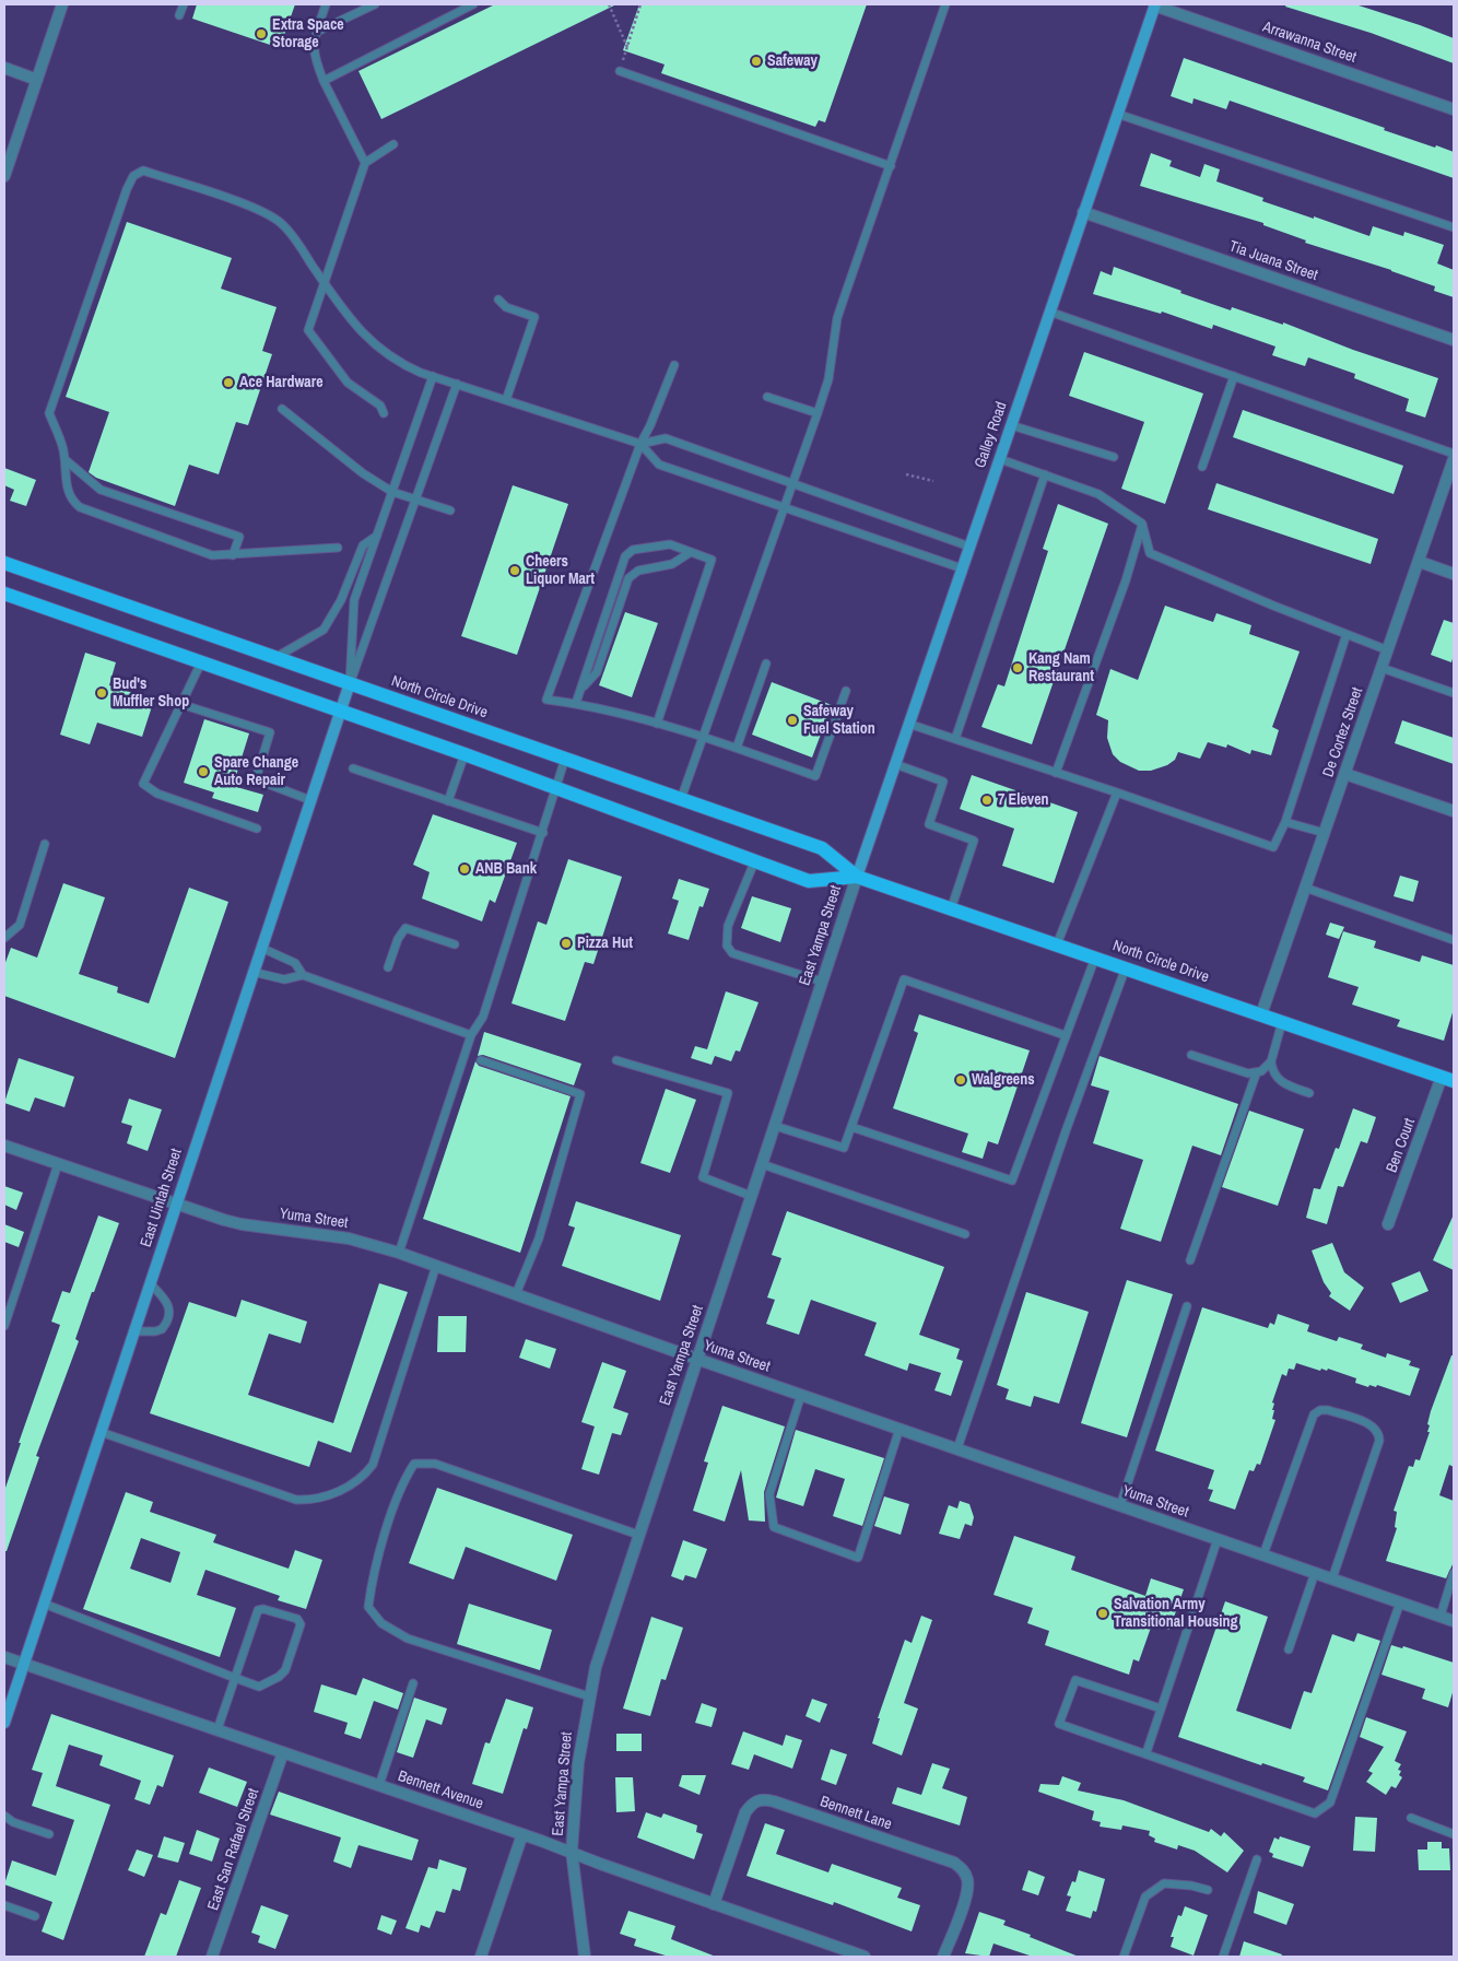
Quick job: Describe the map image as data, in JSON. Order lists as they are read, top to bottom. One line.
{"streets":{"main road":["Galley Road","North Circle Drive","East Uintah Street"],"street":["Arrawanna Street","Tia Juana Street","De Cortez Street","East Yampa Street","Ben Court","Yuma Street","Bennett Avenue","Bennett Lane","East San Rafael Street"]},"crossings":[["Arrawanna Street","Galley Road"],["Tia Juana Street","Galley Road"],["Galley Road","North Circle Drive"],["Galley Road","East Yampa Street"],["North Circle Drive","De Cortez Street"],["North Circle Drive","East Yampa Street"],["North Circle Drive","Ben Court"],["North Circle Drive","East Uintah Street"],["East Yampa Street","Yuma Street"],["East Yampa Street","Bennett Avenue"],["East Uintah Street","Yuma Street"],["East Uintah Street","Bennett Avenue"],["Bennett Avenue","Bennett Lane"],["Bennett Avenue","East San Rafael Street"]],"places":["Extra Space Storage","Safeway","Ace Hardware","Cheers Liquor Mart","Kang Nam Restaurant","Bud's Muffler Shop","Safeway Fuel Station","Spare Change Auto Repair","7 Eleven","ANB Bank","Pizza Hut","Walgreens","Salvation Army Transitional Housing"]}
